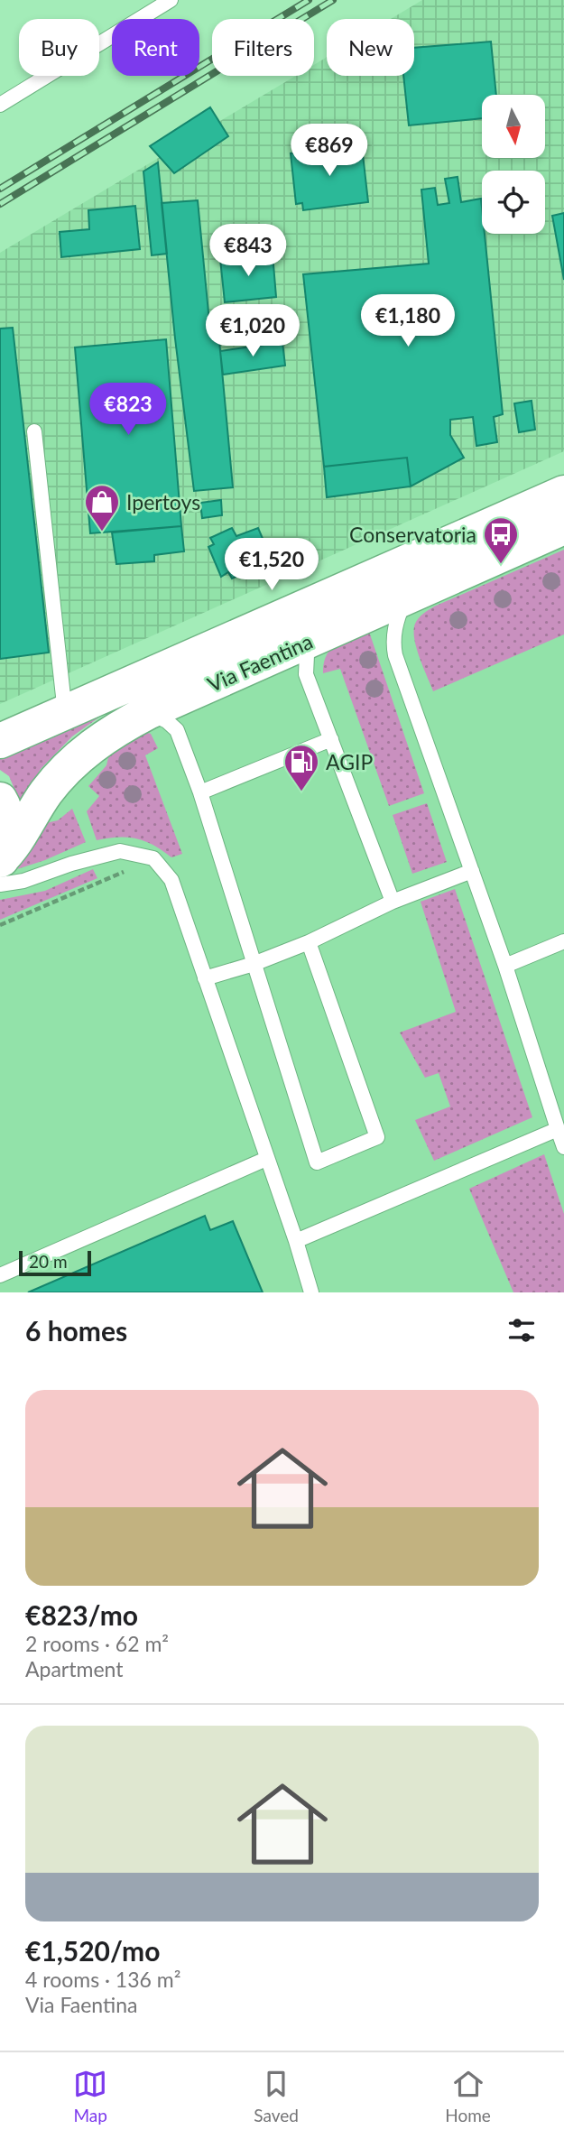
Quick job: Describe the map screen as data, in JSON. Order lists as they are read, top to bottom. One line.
{"streets":{"main road":["Via Faentina"]},"places":{"shop":["Ipertoys"],"bus stop":["Conservatoria"],"fuel station":["AGIP"]},"scale_bar":"20 m","north":"bottom","page":{"chip":["Buy","Rent","Filters","New"],"price":["€869","€843","€1,180","€1,020","€823","€1,520"],"scale":"20 m","heading":"6 homes","list":[{"name":"€823/mo","note":"2 rooms · 62 m² · Apartment"},{"name":"€1,520/mo","note":"4 rooms · 136 m² · Via Faentina"}],"tabs":["Map","Saved","Home"]}}
